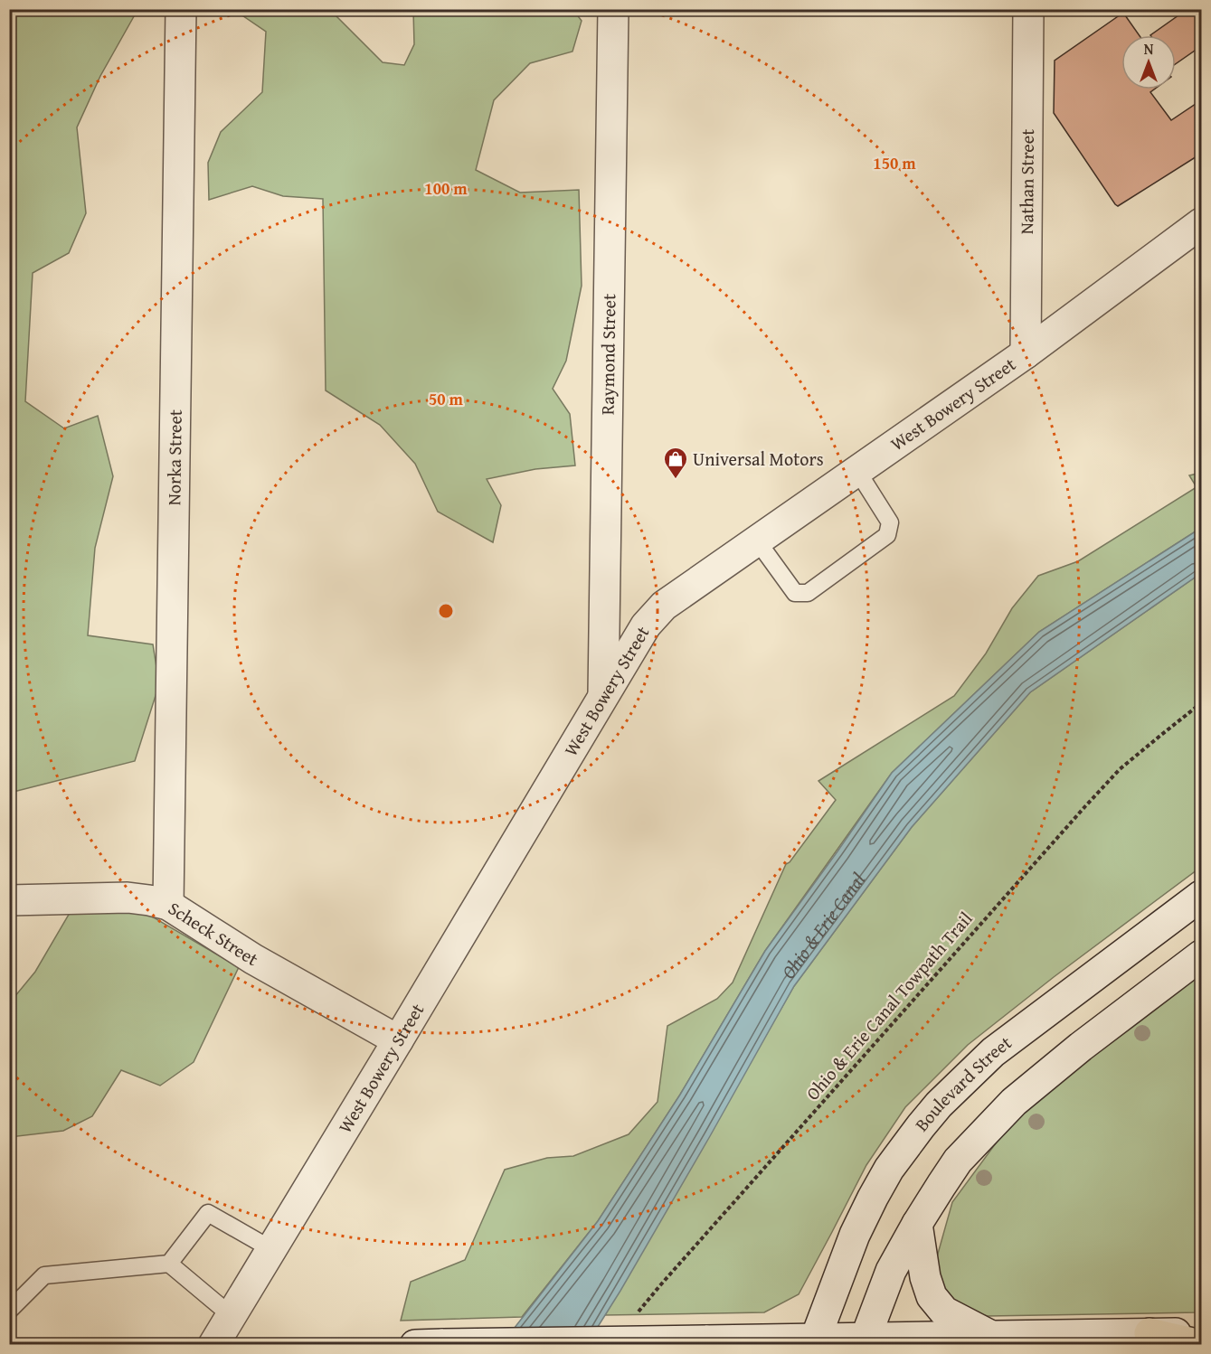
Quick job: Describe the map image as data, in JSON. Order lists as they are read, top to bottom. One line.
{"streets":{"street":["Nathan Street","Raymond Street","West Bowery Street","Norka Street","Scheck Street","Boulevard Street"],"path":["Ohio & Erie Canal Towpath Trail"]},"crossings":[["Nathan Street","West Bowery Street"],["Raymond Street","West Bowery Street"],["West Bowery Street","Scheck Street"],["Norka Street","Scheck Street"]],"water":["Ohio & Erie Canal"],"places":{"shop":["Universal Motors"]},"north":"top","rings":["150 m","100 m","50 m"]}
